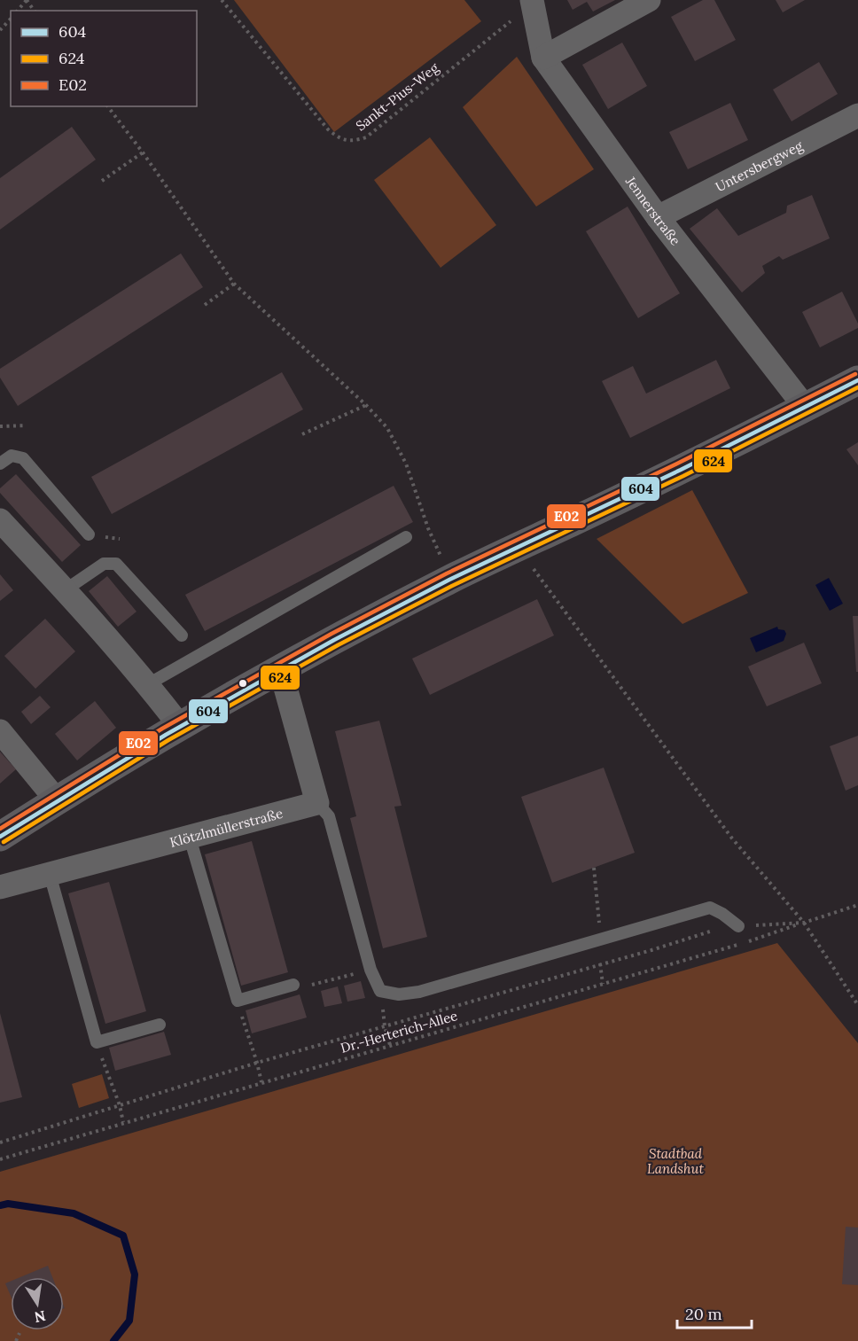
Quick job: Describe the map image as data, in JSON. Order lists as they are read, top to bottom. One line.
{"streets":{"street":["Untersbergweg","Jennerstraße","Klötzlmüllerstraße"],"path":["Sankt-Pius-Weg","Dr.-Herterich-Allee"]},"crossings":[["Sankt-Pius-Weg","Jennerstraße"],["Untersbergweg","Jennerstraße"]],"parks":["Stadtbad Landshut"],"lines":["transit line E02","transit line 604","transit line 624"],"legend":["604","624","E02"],"scale_bar":"20 m","north":"bottom"}
